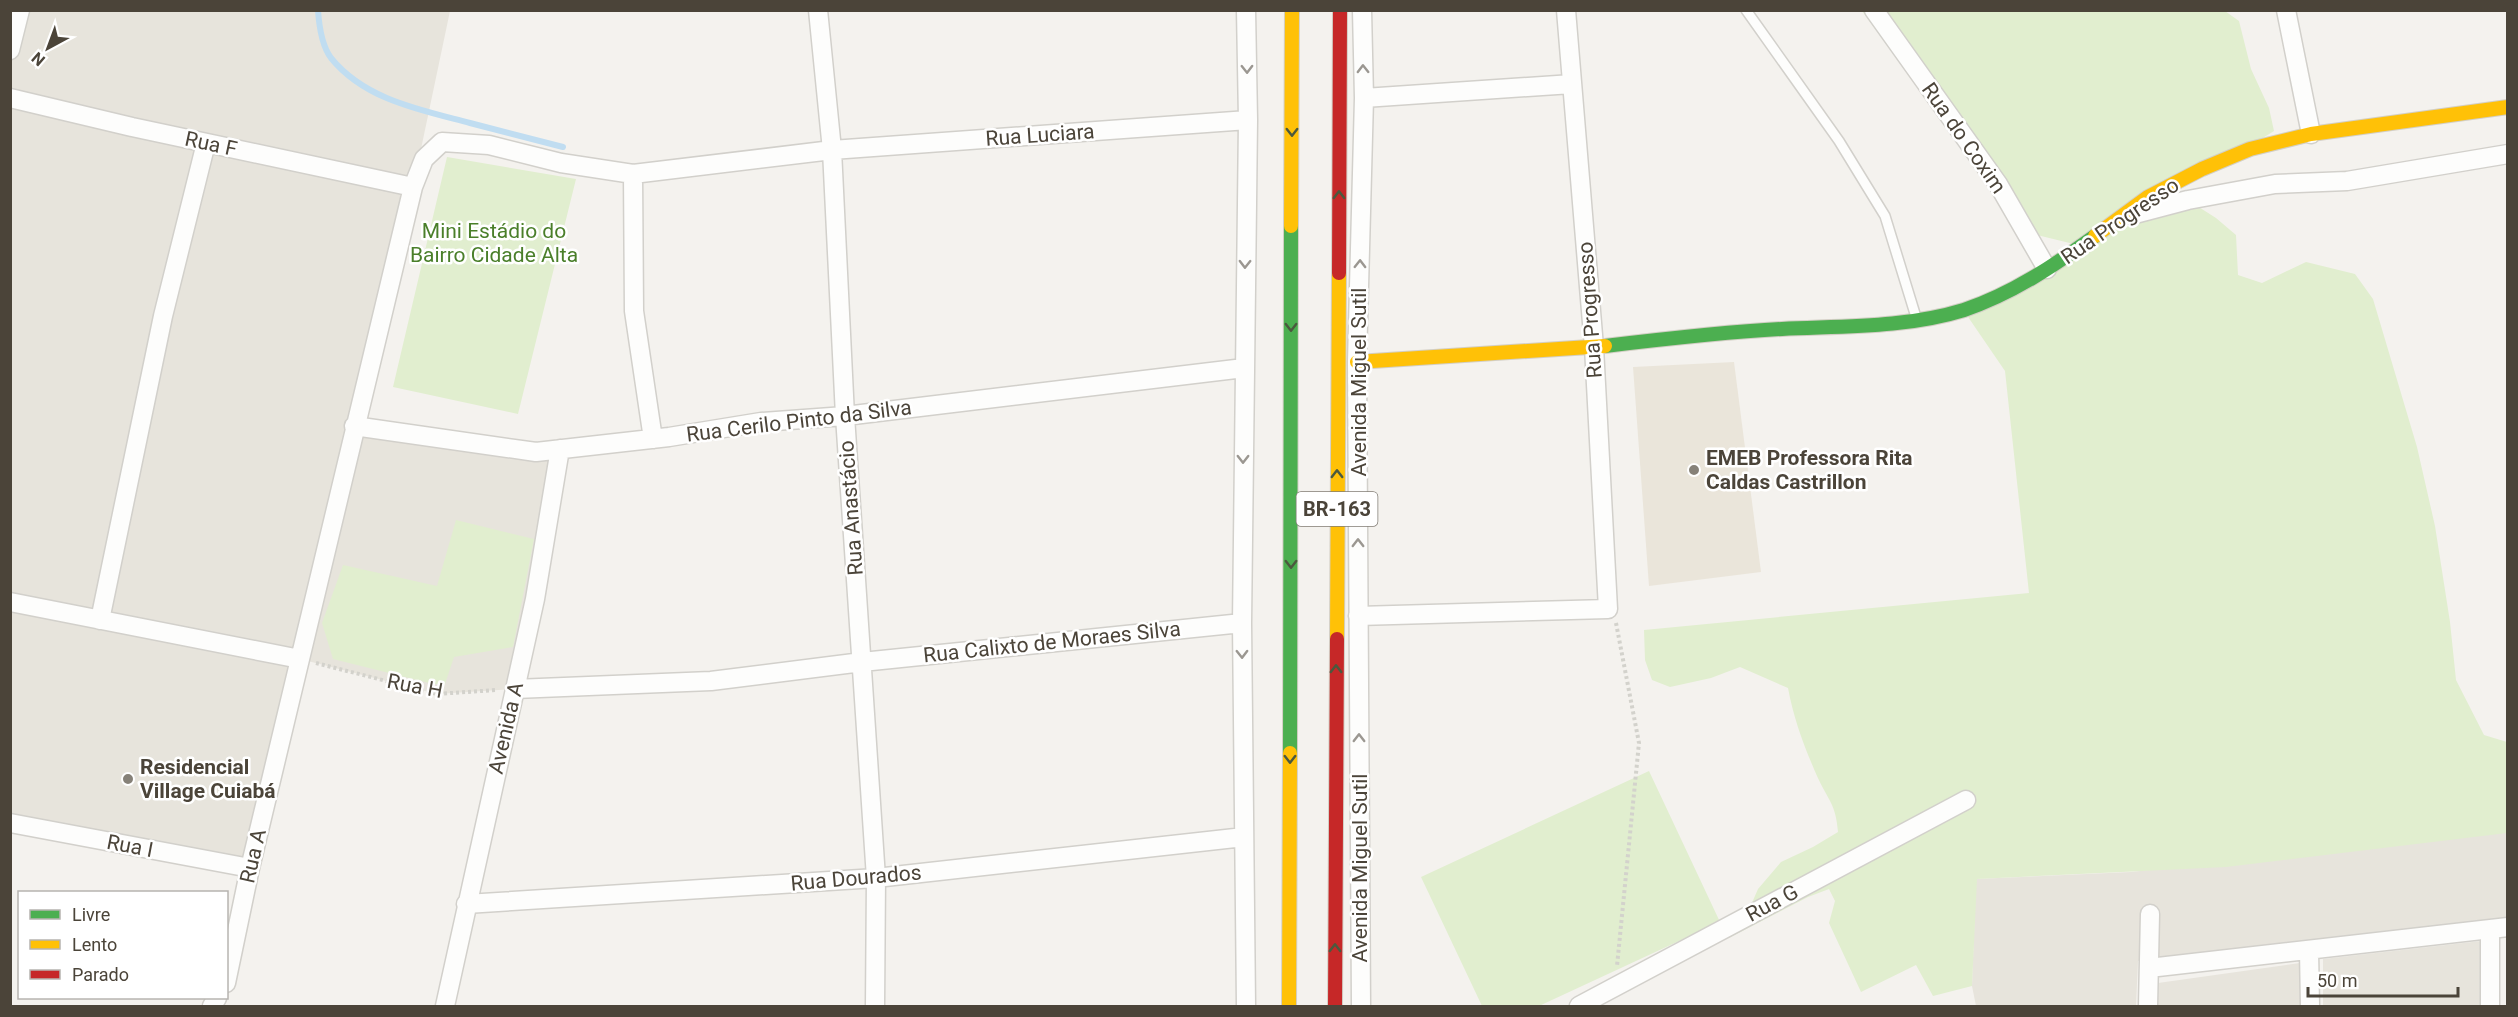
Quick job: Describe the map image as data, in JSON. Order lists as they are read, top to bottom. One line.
{"streets":{"main road":["Rua Progresso","Avenida Miguel Sutil","BR-163"],"street":["Rua Luciara","Rua do Coxim","Rua F","Rua Cerilo Pinto da Silva","Rua Anastácio","Rua Calixto de Moraes Silva","Avenida A","Rua I","Rua A","Rua Dourados","Rua G"],"path":["Rua H"]},"crossings":[["Rua Luciara","Rua F"],["Rua Luciara","Rua Anastácio"],["Rua Luciara","Rua A"],["Rua do Coxim","Rua Progresso"],["Rua F","Rua A"],["Rua Cerilo Pinto da Silva","Rua Anastácio"],["Rua Cerilo Pinto da Silva","Avenida A"],["Rua Cerilo Pinto da Silva","Rua A"],["Rua Anastácio","Rua Calixto de Moraes Silva"],["Rua Anastácio","Rua Dourados"],["Rua H","Avenida A"],["Rua H","Rua A"],["Avenida A","Rua Dourados"],["Rua I","Rua A"]],"parks":["Mini Estádio do Bairro Cidade Alta"],"places":["EMEB Professora Rita Caldas Castrillon","Residencial Village Cuiabá"],"legend":["Livre","Lento","Parado"],"scale_bar":"50 m","north":"bottom left"}
